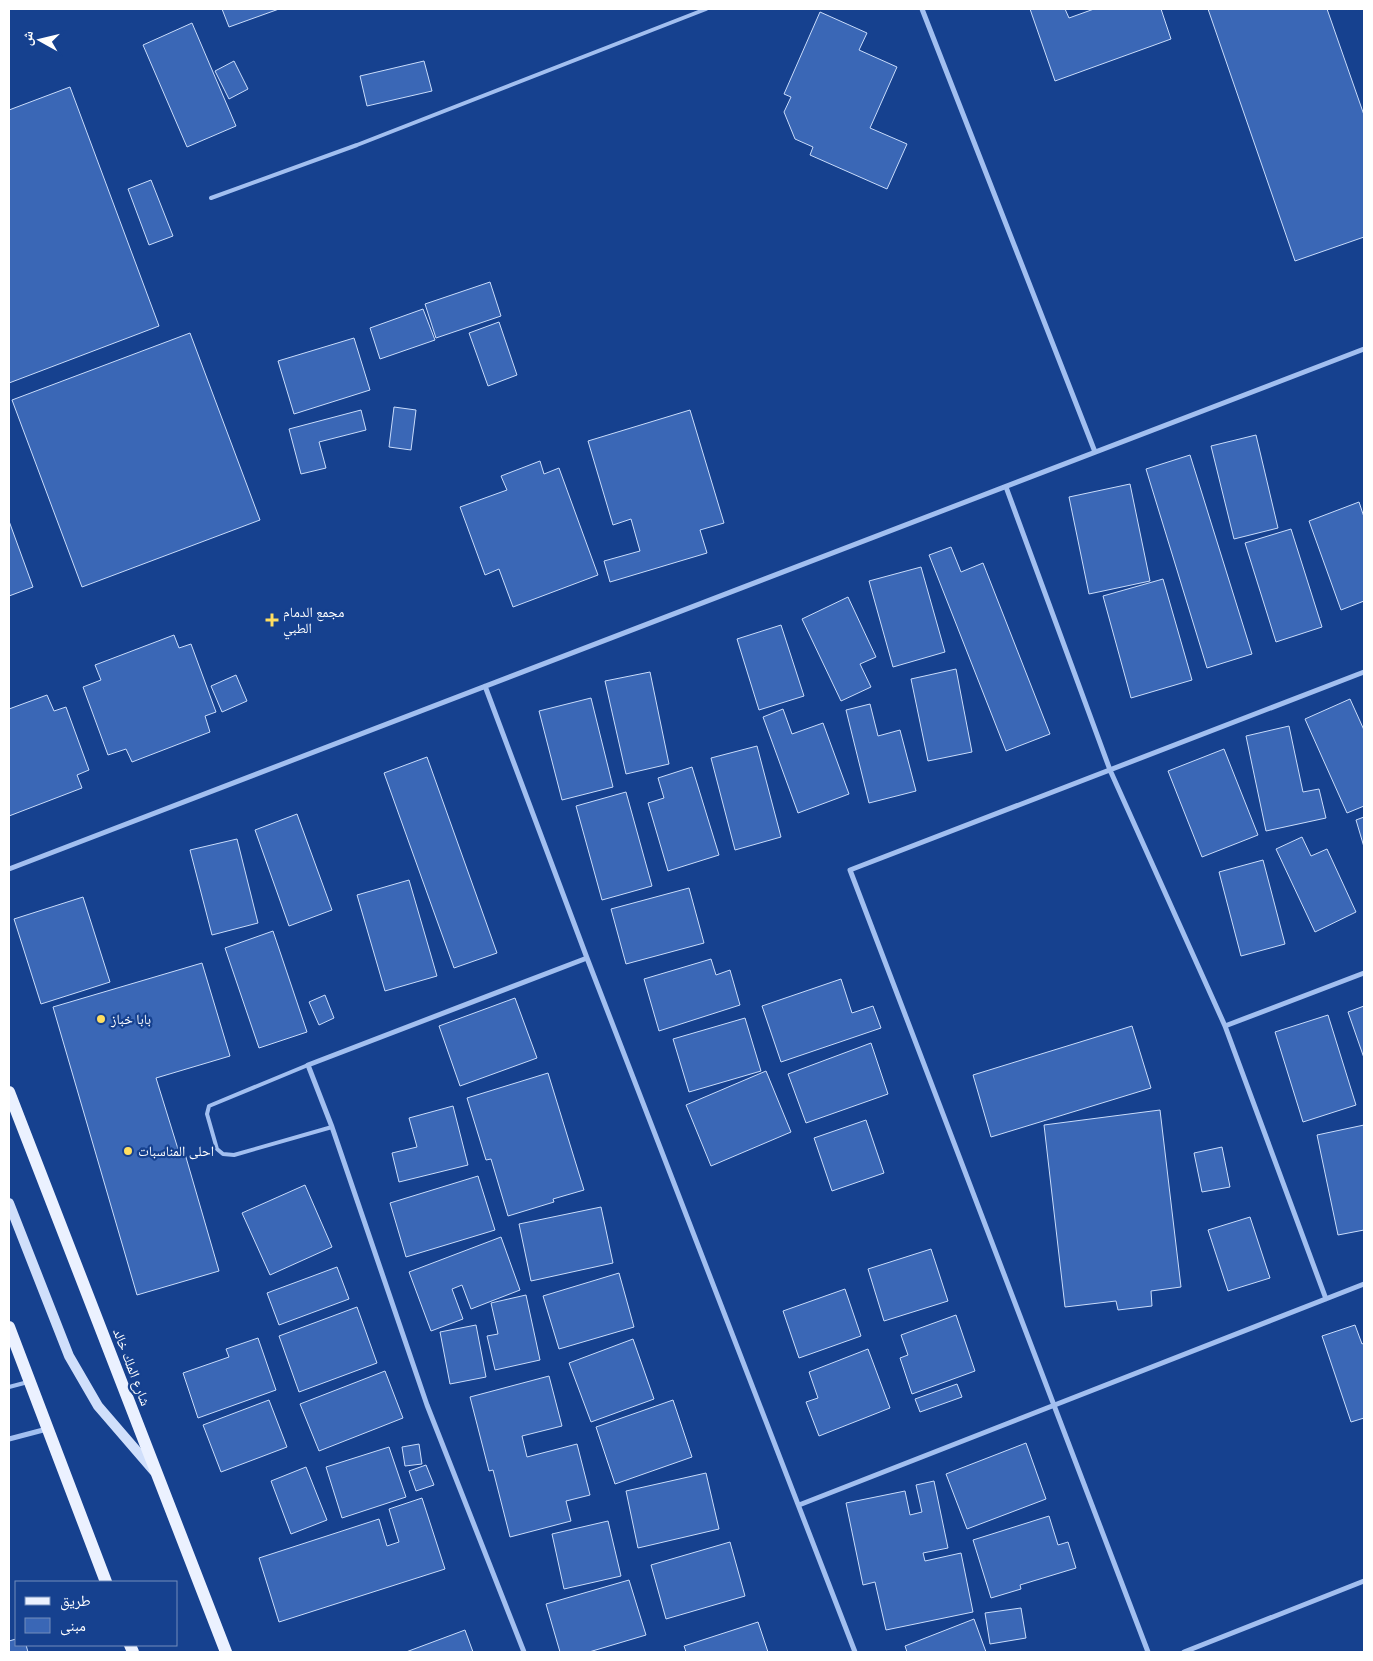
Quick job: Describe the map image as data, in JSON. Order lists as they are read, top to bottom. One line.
{"streets":{"main road":["شارع الملك خالد"]},"places":{"health":["مجمع الدمام الطبي"],"other":["بابا خباز","احلى المناسبات"]},"legend":["طريق","مبنى"],"north":"left"}
